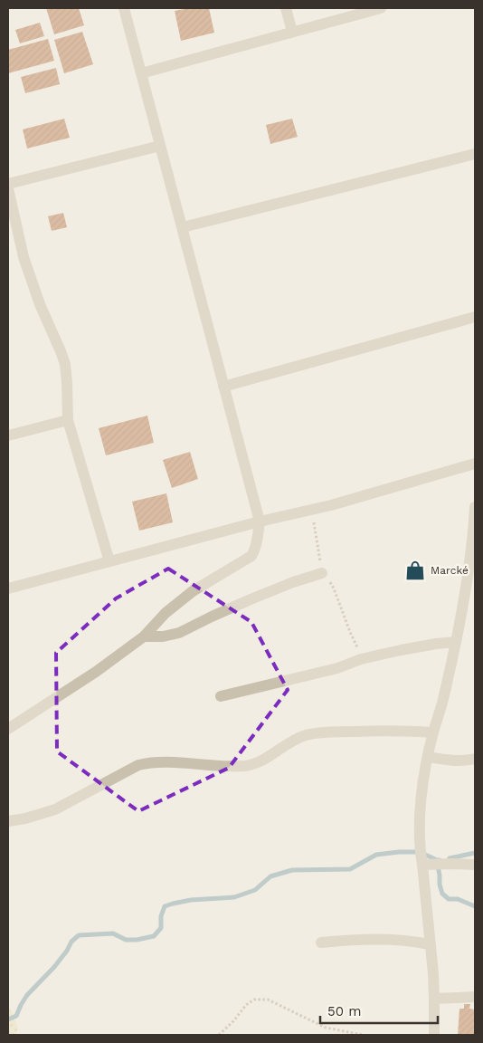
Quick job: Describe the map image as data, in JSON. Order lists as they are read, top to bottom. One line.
{"places":{"shop":["Marcké"]},"scale_bar":"50 m"}
